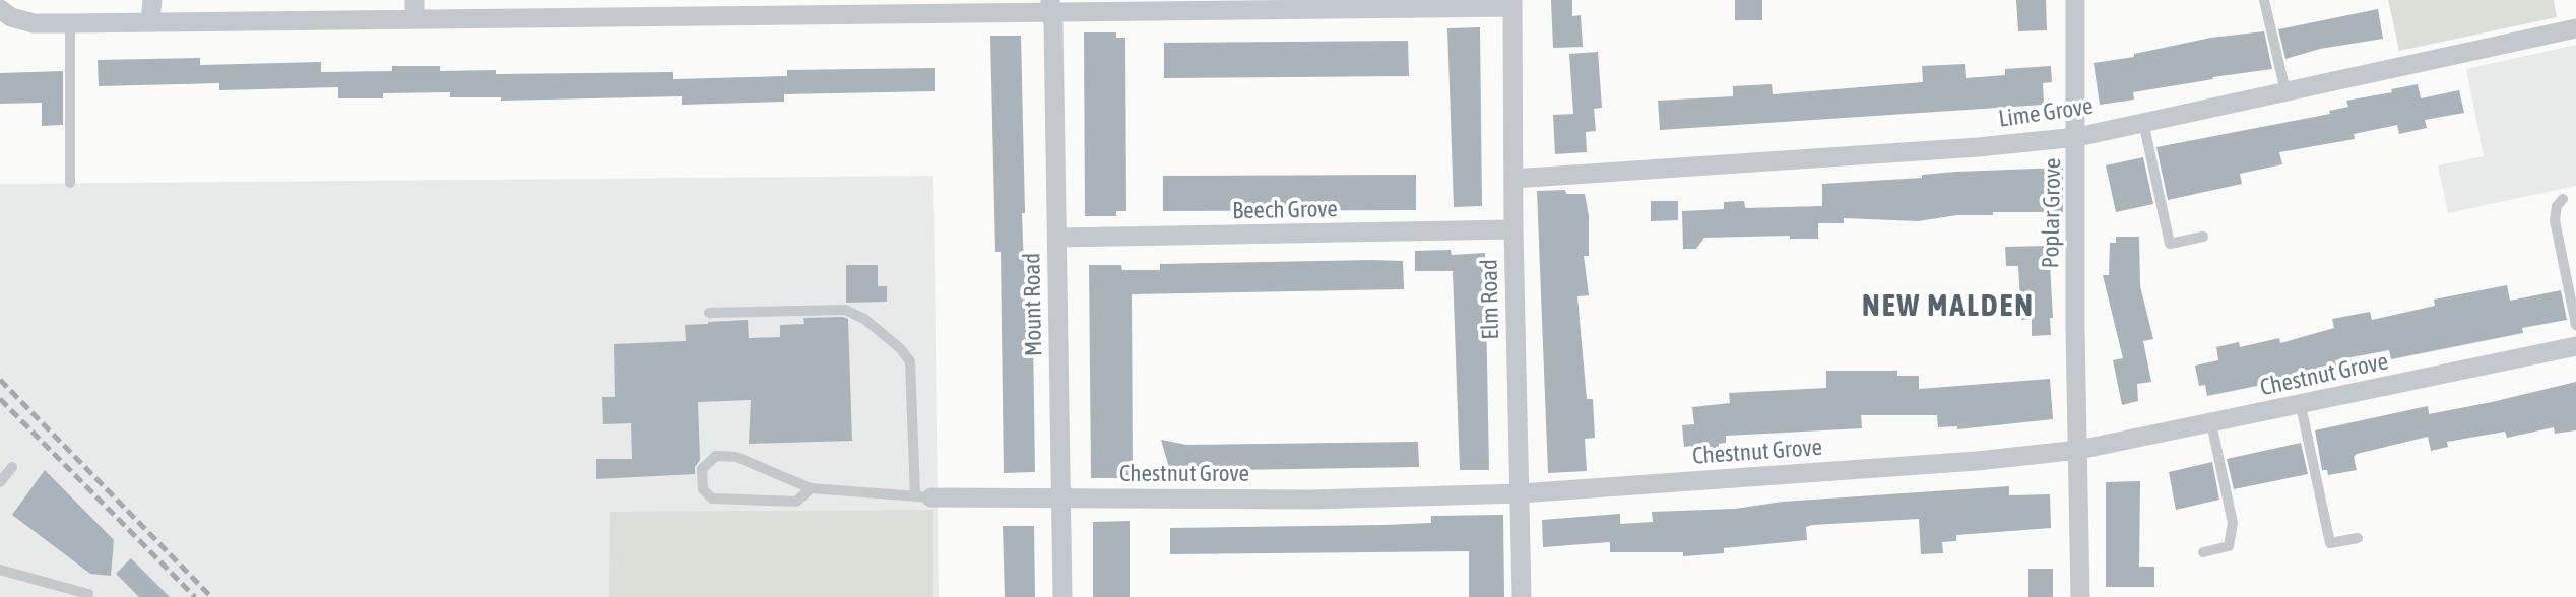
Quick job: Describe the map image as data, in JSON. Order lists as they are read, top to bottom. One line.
{"streets":{"street":["Lime Grove","Beech Grove","Poplar Grove","Elm Road","Mount Road","Chestnut Grove"]},"crossings":[["Lime Grove","Poplar Grove"],["Lime Grove","Elm Road"],["Beech Grove","Elm Road"],["Beech Grove","Mount Road"],["Poplar Grove","Chestnut Grove"],["Elm Road","Chestnut Grove"],["Mount Road","Chestnut Grove"]],"districts":["NEW MALDEN"]}
